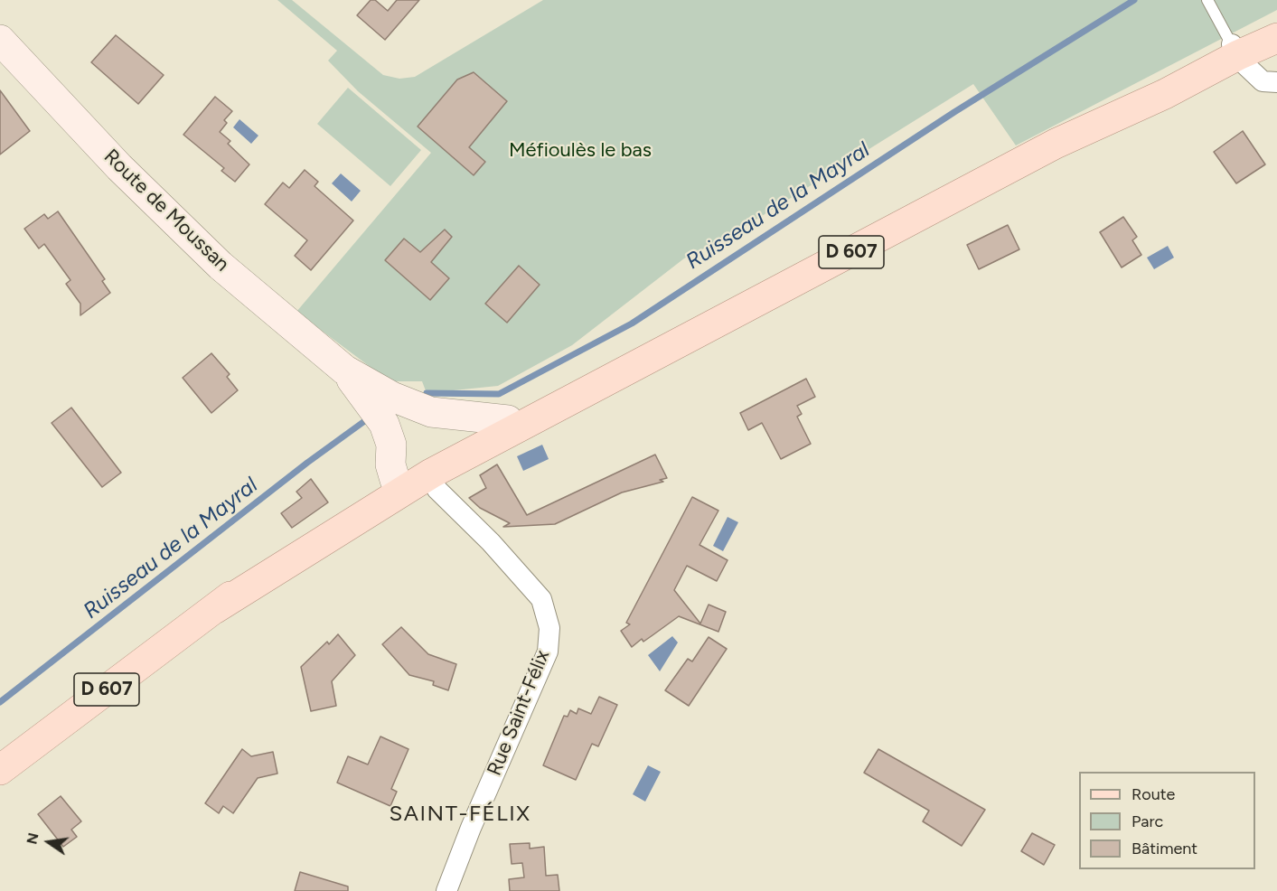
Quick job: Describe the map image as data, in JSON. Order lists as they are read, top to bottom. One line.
{"streets":{"main road":["D 607"],"street":["Route de Moussan","Rue Saint-Félix"]},"crossings":[["D 607","Rue Saint-Félix"]],"districts":["SAINT-FÉLIX"],"water":["Ruisseau de la Mayral"],"parks":["Méfioulès le bas"],"legend":["Route","Parc","Bâtiment"],"north":"left"}
